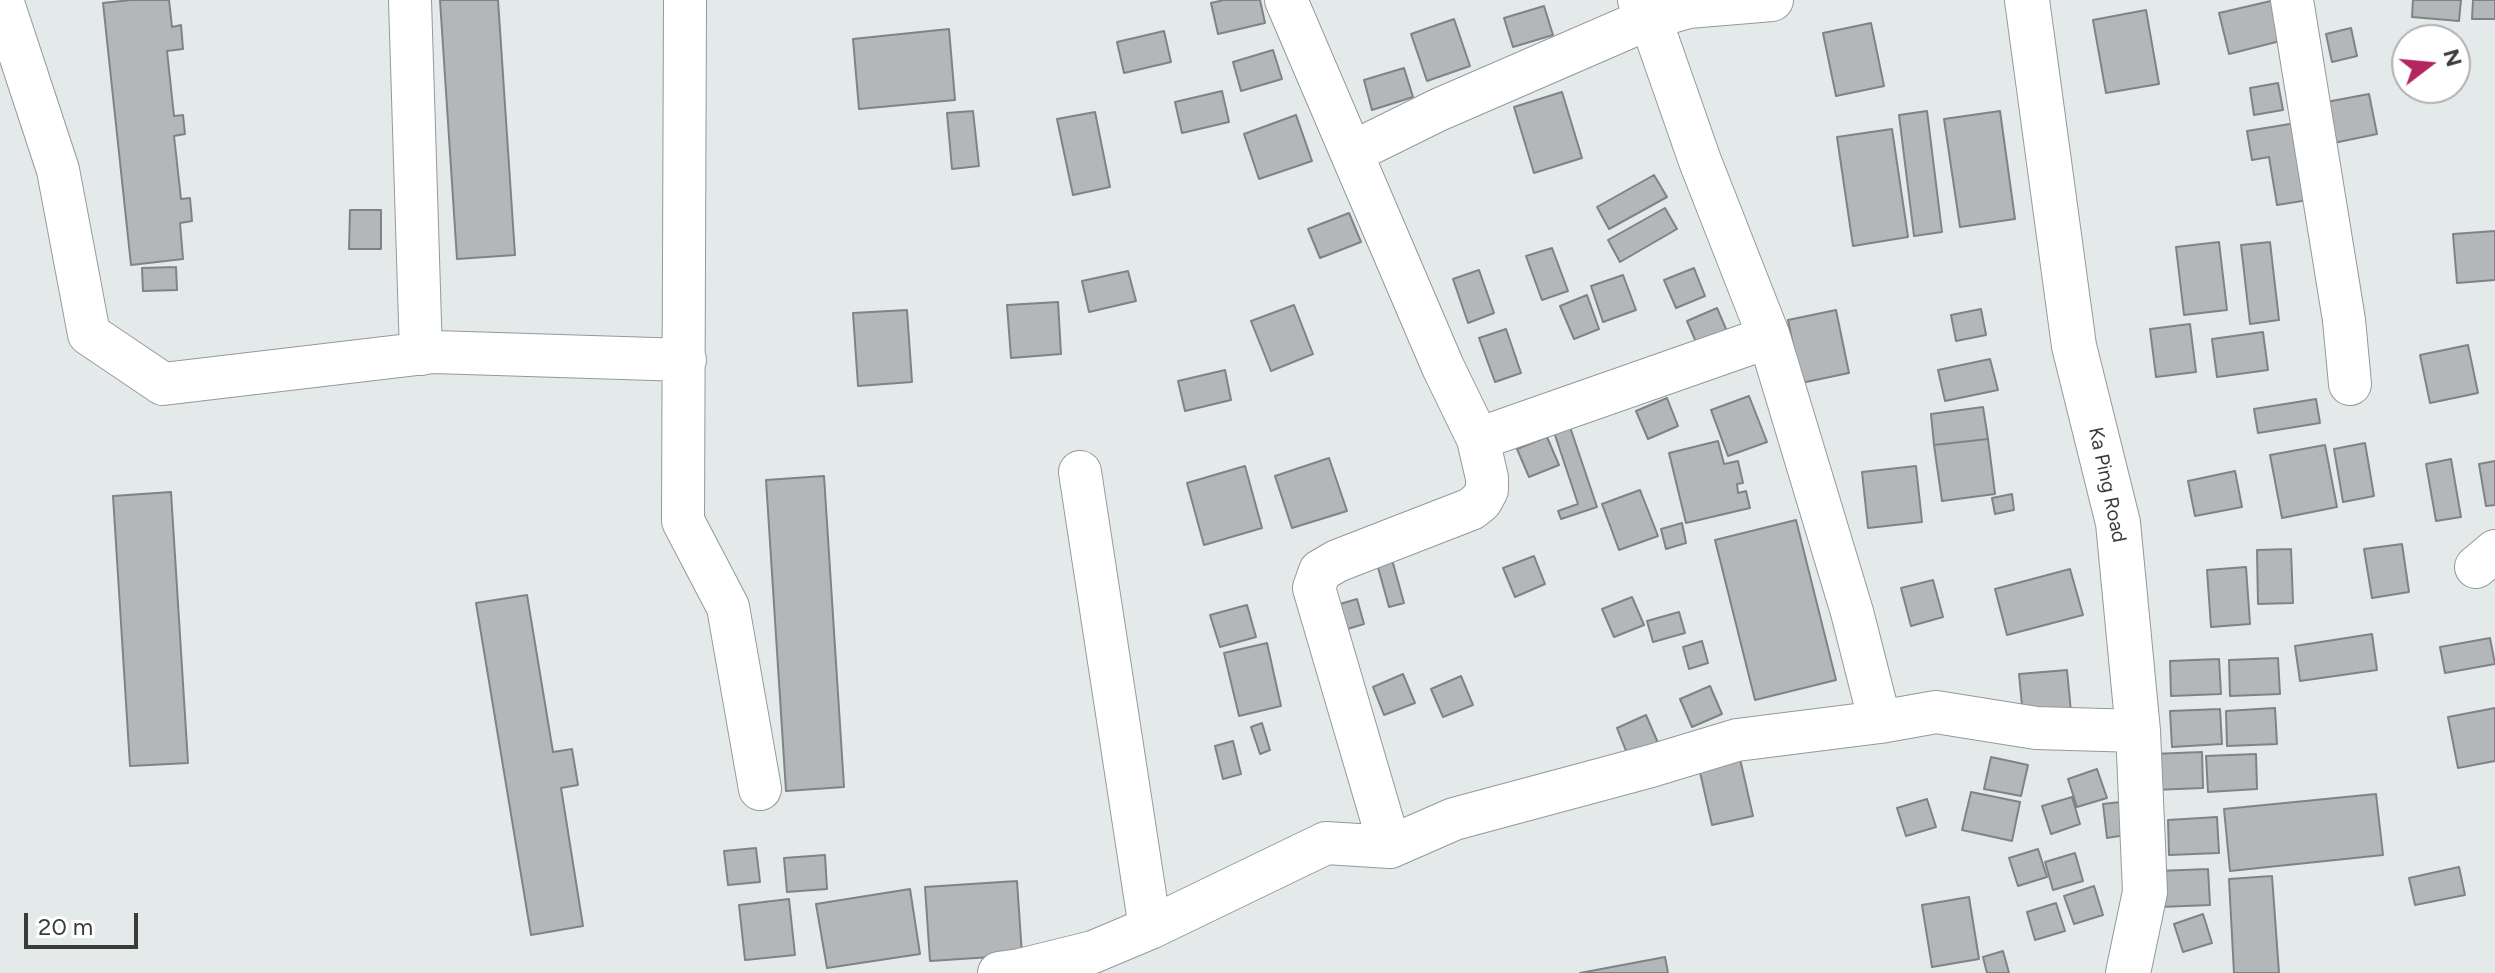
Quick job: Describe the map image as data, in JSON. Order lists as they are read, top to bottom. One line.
{"streets":{"street":["Ka Ping Road"]},"scale_bar":"20 m","north":"right"}
